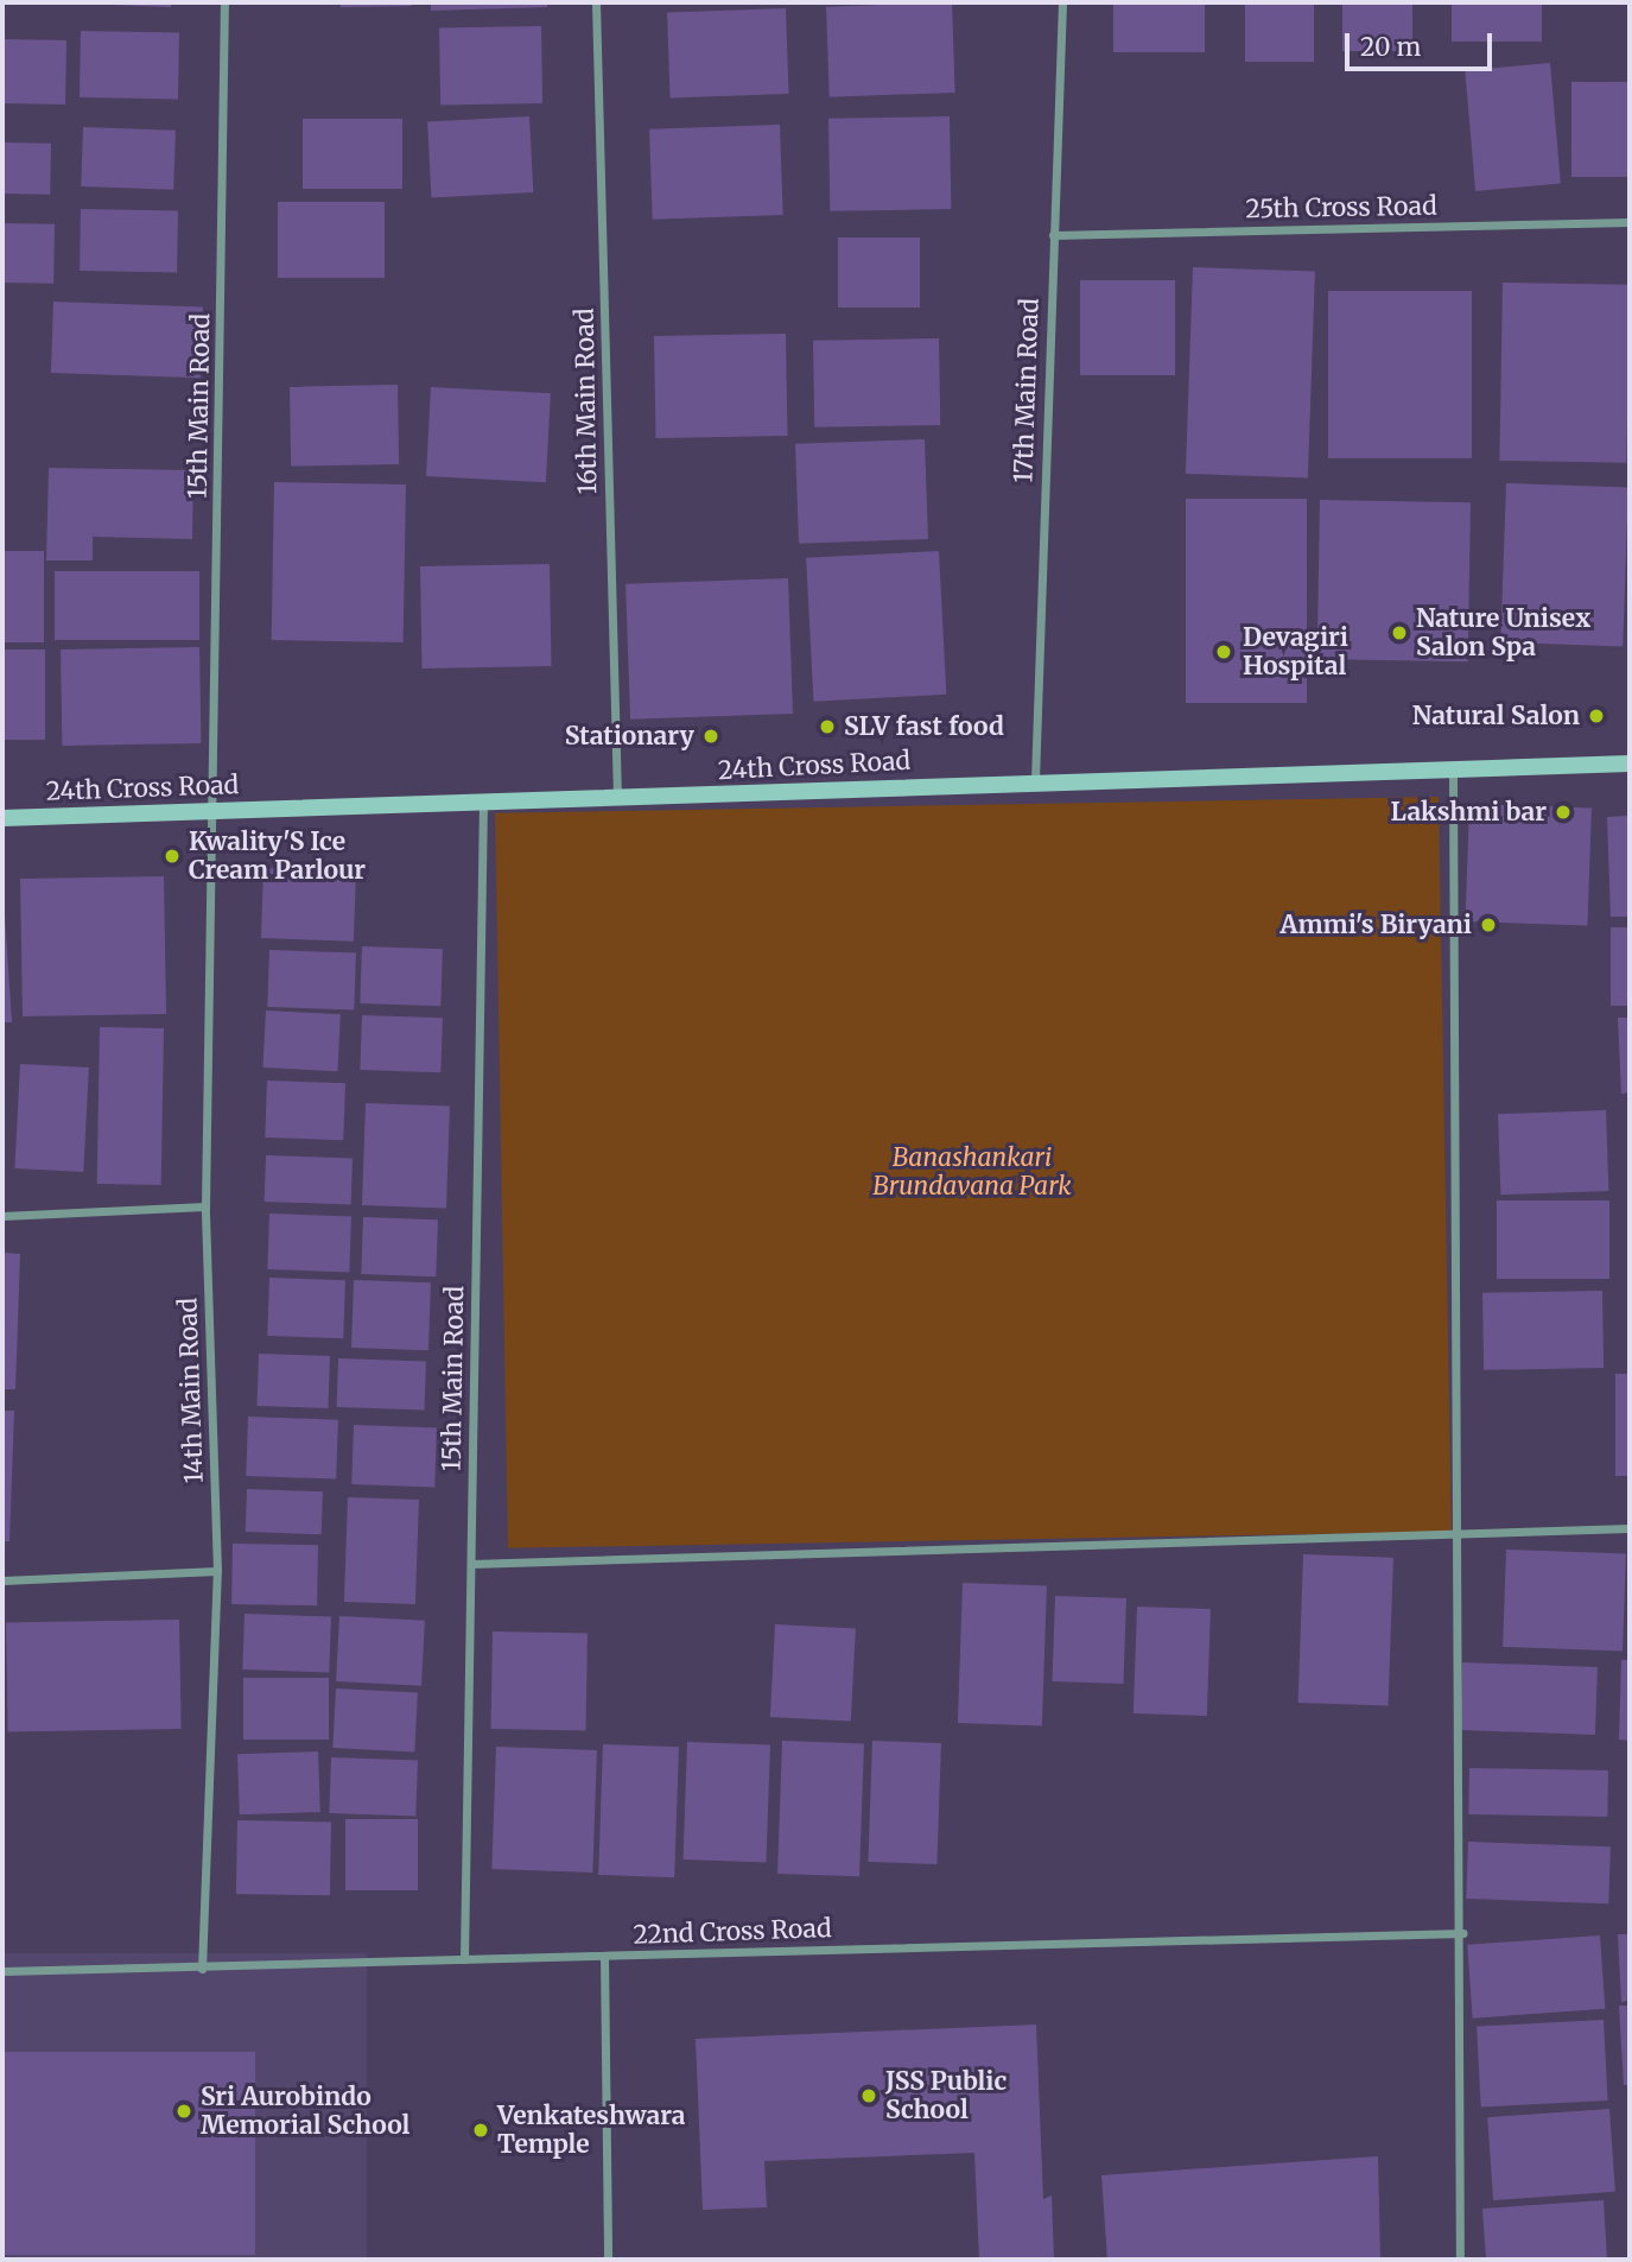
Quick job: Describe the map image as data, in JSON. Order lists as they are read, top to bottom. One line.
{"streets":{"street":["25th Cross Road","17th Main Road","16th Main Road","15th Main Road","24th Cross Road","14th Main Road","22nd Cross Road"]},"crossings":[["25th Cross Road","17th Main Road"],["17th Main Road","24th Cross Road"],["16th Main Road","24th Cross Road"],["15th Main Road","24th Cross Road"],["15th Main Road","14th Main Road"],["15th Main Road","22nd Cross Road"],["24th Cross Road","14th Main Road"],["14th Main Road","22nd Cross Road"]],"parks":["Banashankari Brundavana Park"],"places":["Nature Unisex Salon Spa","Devagiri Hospital","Natural Salon","SLV fast food","Stationary","Lakshmi bar","Kwality'S Ice Cream Parlour","Ammi's Biryani","JSS Public School","Sri Aurobindo Memorial School","Venkateshwara Temple"],"scale_bar":"20 m"}
